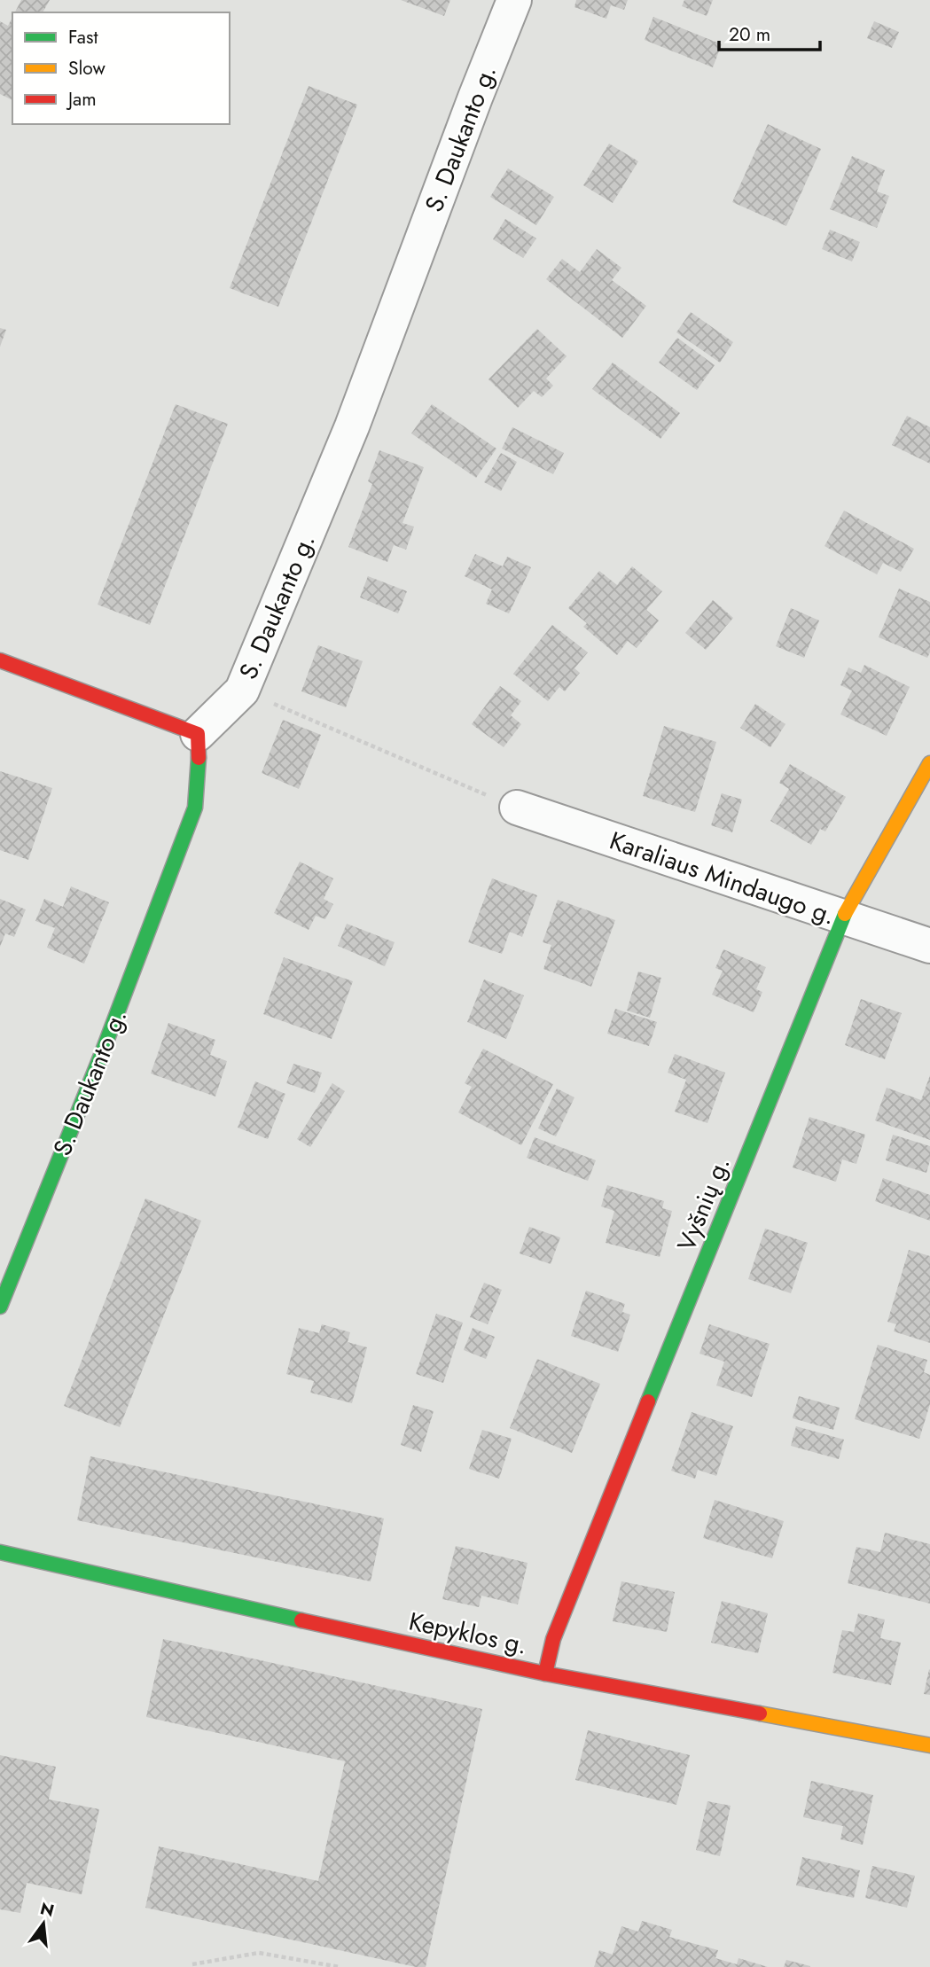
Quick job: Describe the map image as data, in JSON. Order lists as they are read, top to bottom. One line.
{"streets":{"street":["S. Daukanto g.","Karaliaus Mindaugo g.","Vyšnių g.","Kepyklos g."]},"crossings":[["Karaliaus Mindaugo g.","Vyšnių g."],["Vyšnių g.","Kepyklos g."]],"legend":["Fast","Slow","Jam"],"scale_bar":"20 m","north":"top"}
